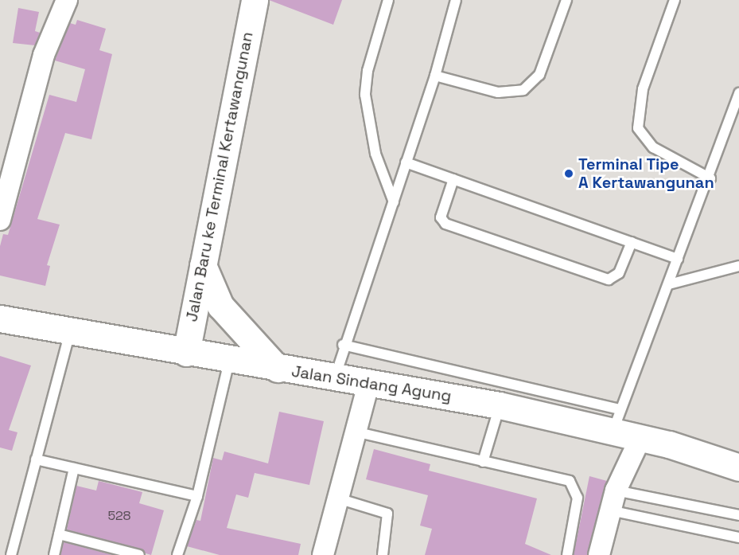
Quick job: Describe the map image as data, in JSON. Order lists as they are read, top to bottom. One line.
{"streets":{"main road":["Jalan Baru ke Terminal Kertawangunan","Jalan Sindang Agung"]},"crossings":[["Jalan Baru ke Terminal Kertawangunan","Jalan Sindang Agung"]],"places":["Terminal Tipe A Kertawangunan"],"house_numbers":["528"]}
